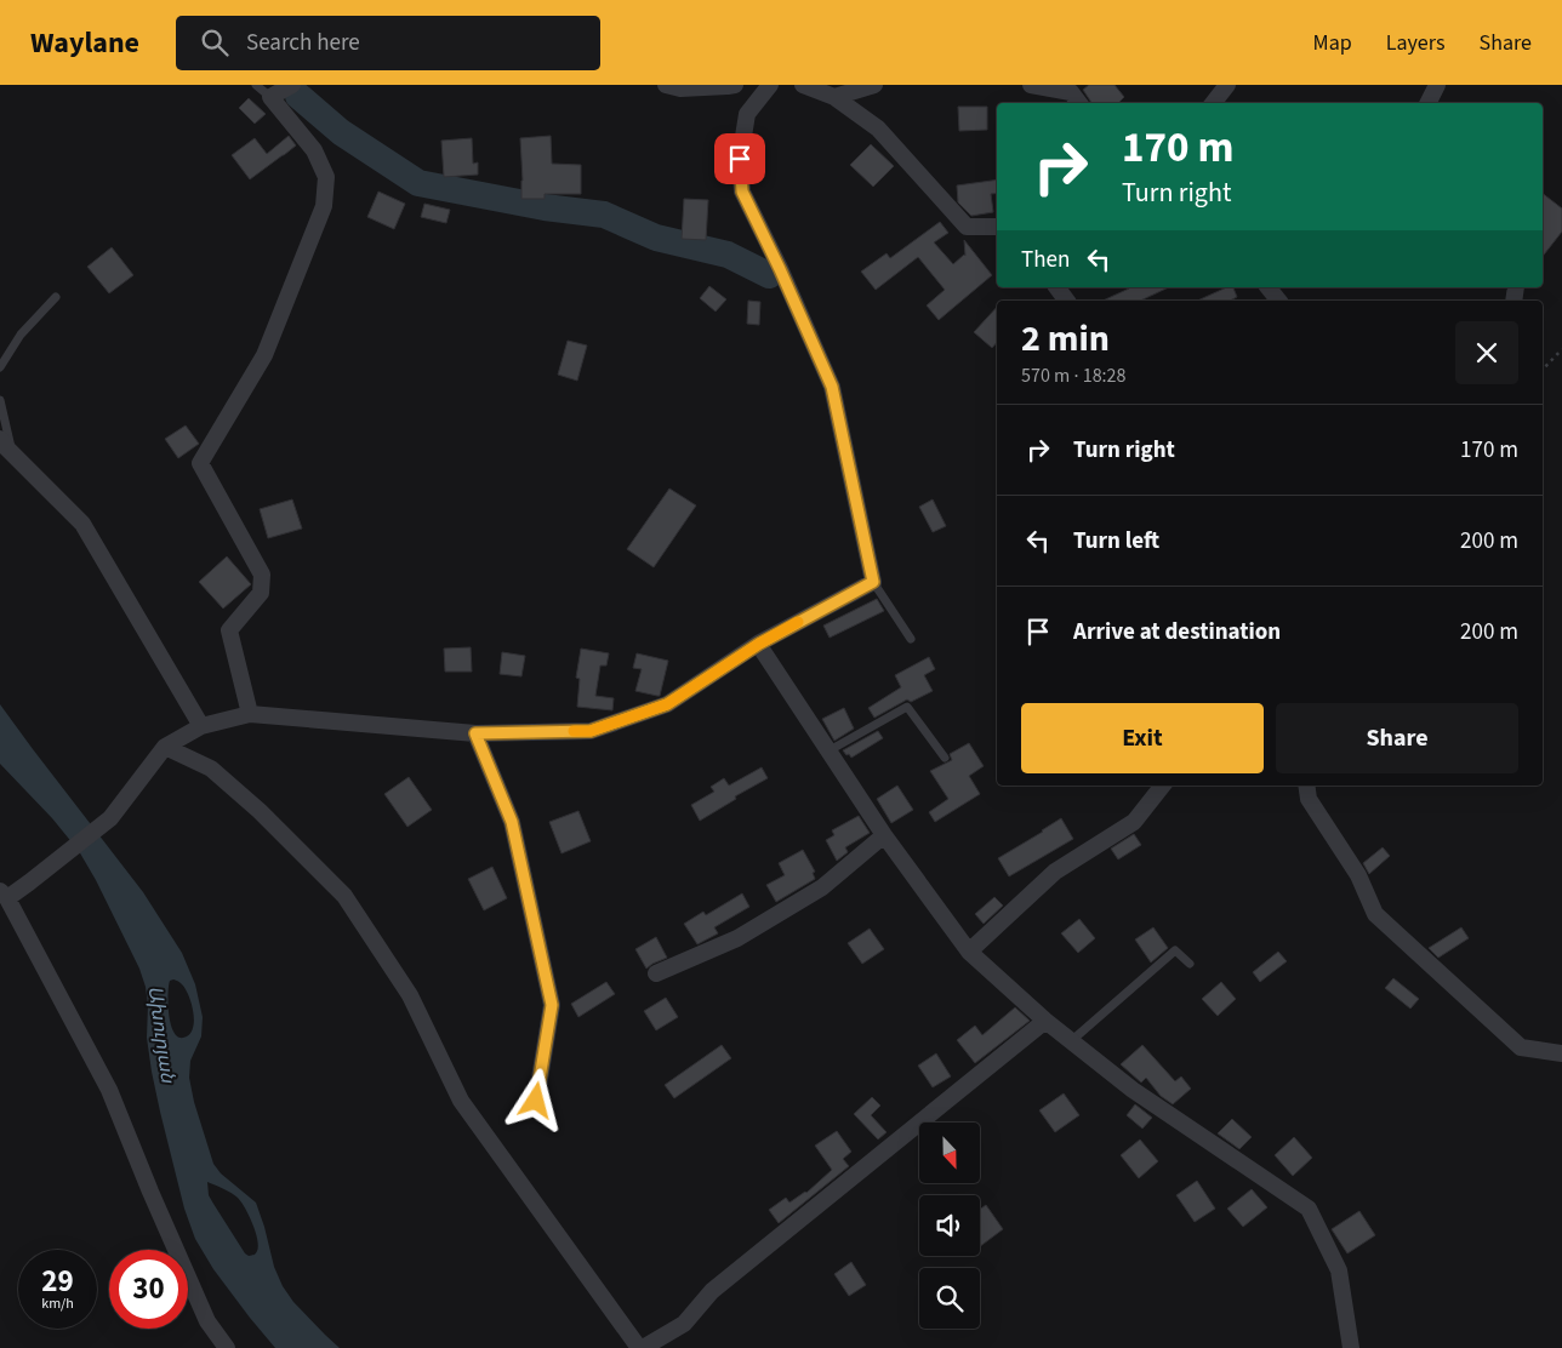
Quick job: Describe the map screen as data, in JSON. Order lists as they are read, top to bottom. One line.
{"water":["Ախուրյան"],"north":"bottom","page":{"header":"Waylane","search":"Search here","nav":["Map","Layers","Share"],"turn":["170 m","Turn right"],"then":"Then","heading":["2 min","570 m · 18:28"],"list":[{"name":"Turn right","value":"170 m"},{"name":"Turn left","value":"200 m"},{"name":"Arrive at destination","value":"200 m"}],"buttons":["Exit","Share"],"speed":"29 km/h","limit":"30"}}
